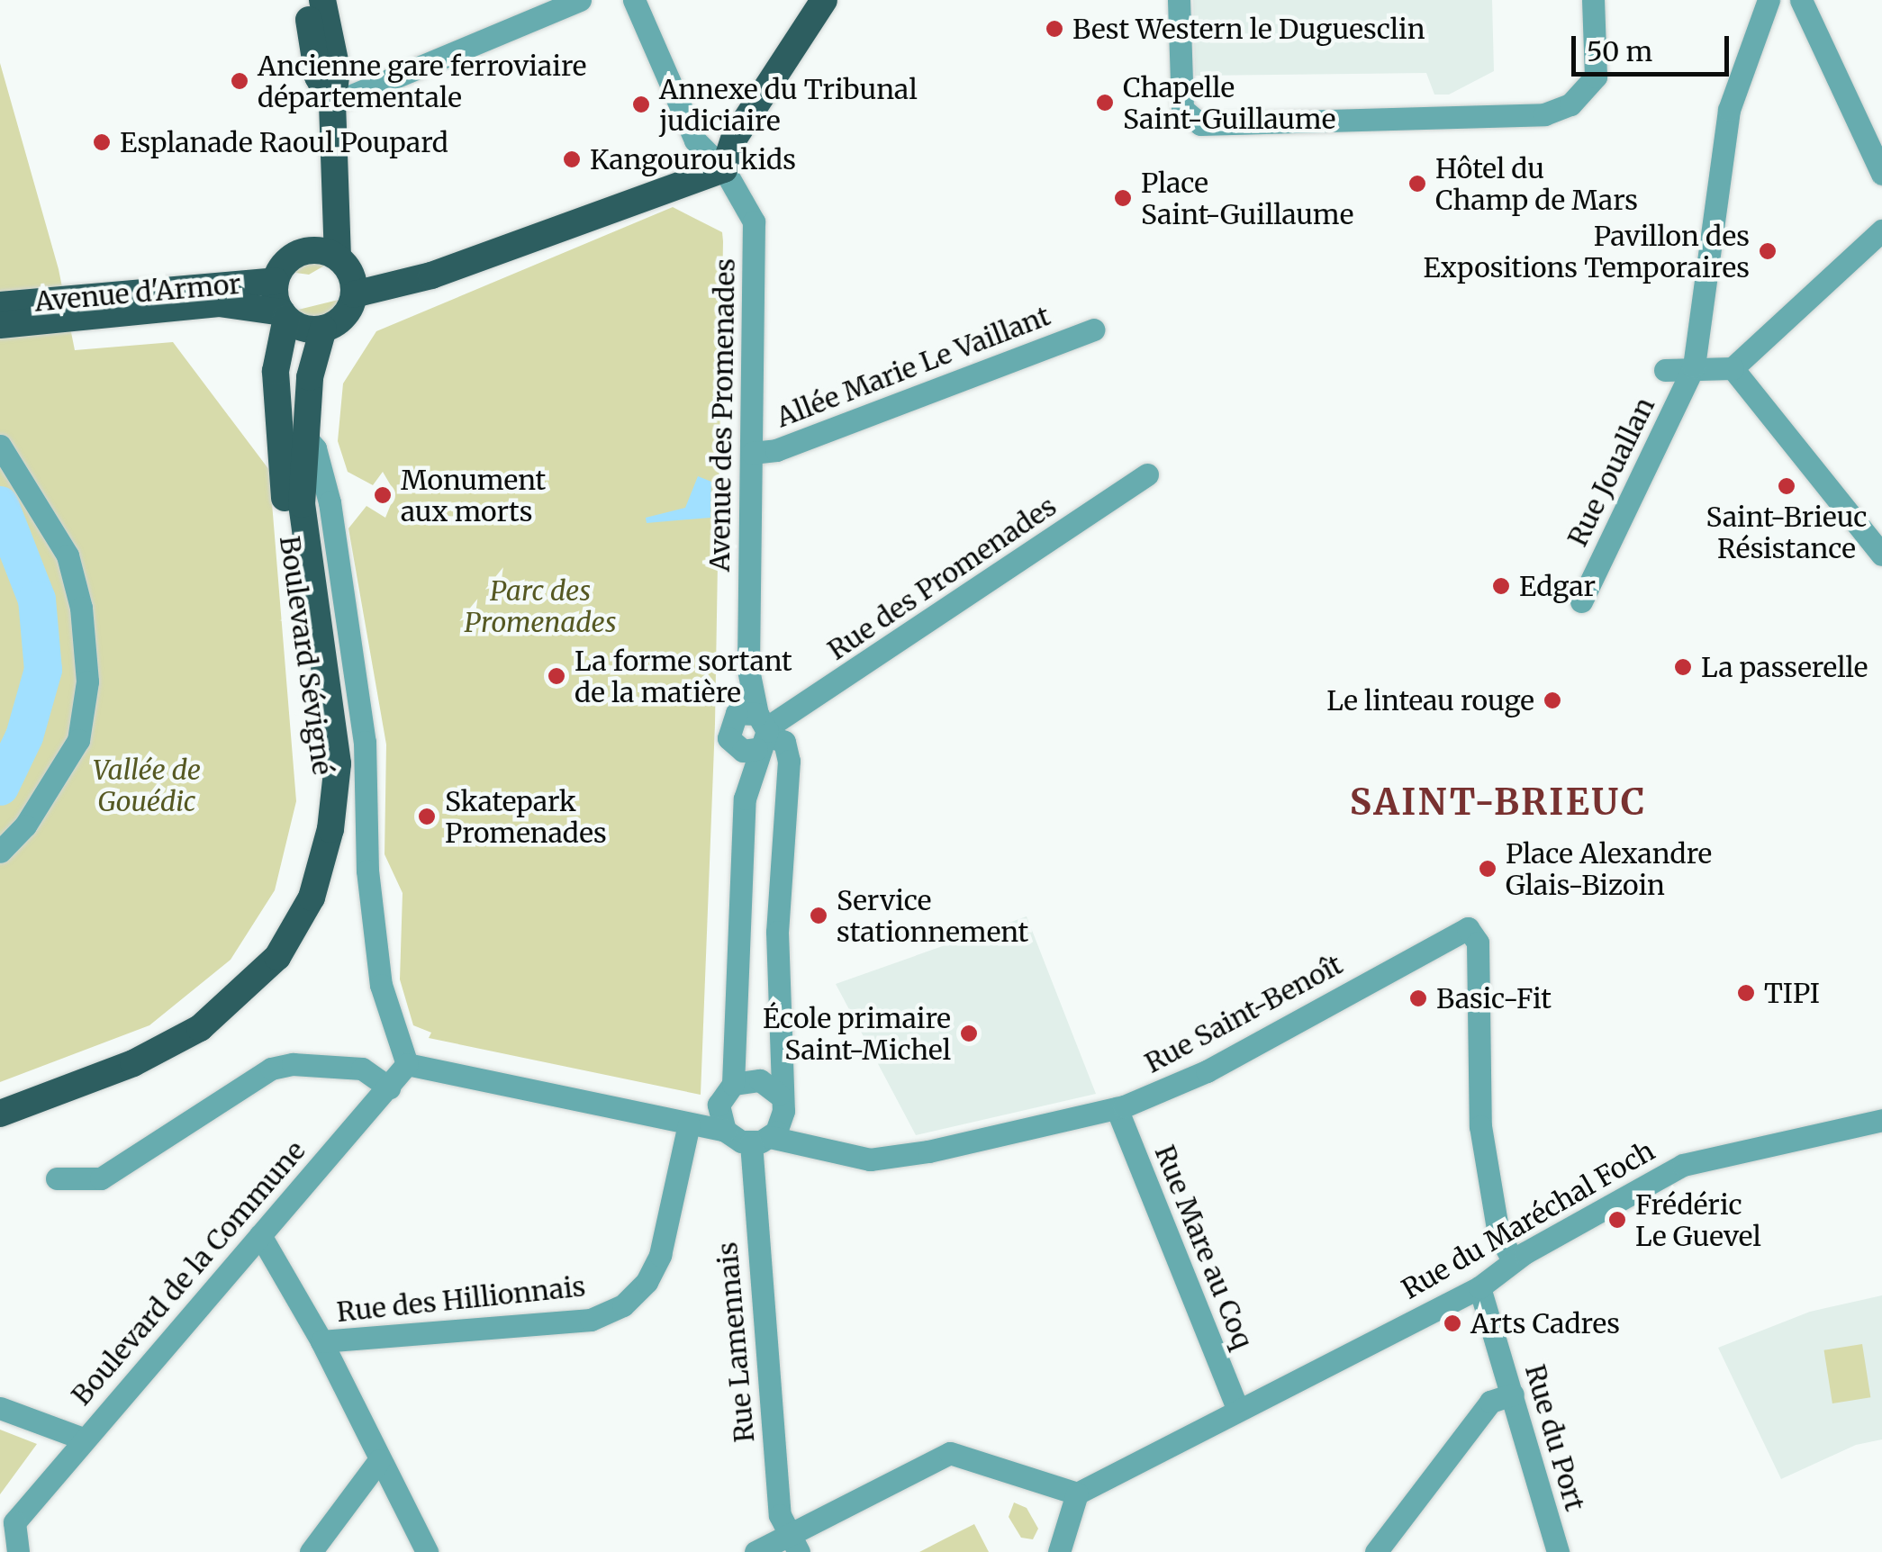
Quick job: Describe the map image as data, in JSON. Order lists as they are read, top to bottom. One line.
{"streets":{"main road":["Avenue d'Armor","Boulevard Sévigné"],"street":["Allée Marie Le Vaillant","Avenue des Promenades","Rue Jouallan","Rue des Promenades","Rue Saint-Benoît","Rue du Maréchal Foch","Rue Mare au Coq","Boulevard de la Commune","Rue des Hillionnais","Rue Lamennais","Rue du Port"]},"crossings":[["Avenue d'Armor","Boulevard Sévigné"],["Allée Marie Le Vaillant","Avenue des Promenades"],["Avenue des Promenades","Rue des Promenades"],["Avenue des Promenades","Rue Saint-Benoît"],["Avenue des Promenades","Rue Lamennais"],["Rue Saint-Benoît","Rue du Maréchal Foch"],["Rue Saint-Benoît","Rue Mare au Coq"],["Rue Saint-Benoît","Rue Lamennais"],["Rue du Maréchal Foch","Rue Mare au Coq"],["Rue du Maréchal Foch","Rue du Port"]],"districts":["SAINT-BRIEUC"],"parks":["Parc des Promenades","Vallée de Gouédic"],"places":["Best Western le Duguesclin","Ancienne gare ferroviaire départementale","Chapelle Saint-Guillaume","Annexe du Tribunal judiciaire","Esplanade Raoul Poupard","Kangourou kids","Hôtel du Champ de Mars","Place Saint-Guillaume","Pavillon des Expositions Temporaires","Saint-Brieuc Résistance","Monument aux morts","Edgar","La passerelle","La forme sortant de la matière","Le linteau rouge","Skatepark Promenades","Place Alexandre Glais-Bizoin","Service stationnement","TIPI","Basic-Fit","École primaire Saint-Michel","Frédéric Le Guevel","Arts Cadres"],"scale_bar":"50 m"}
